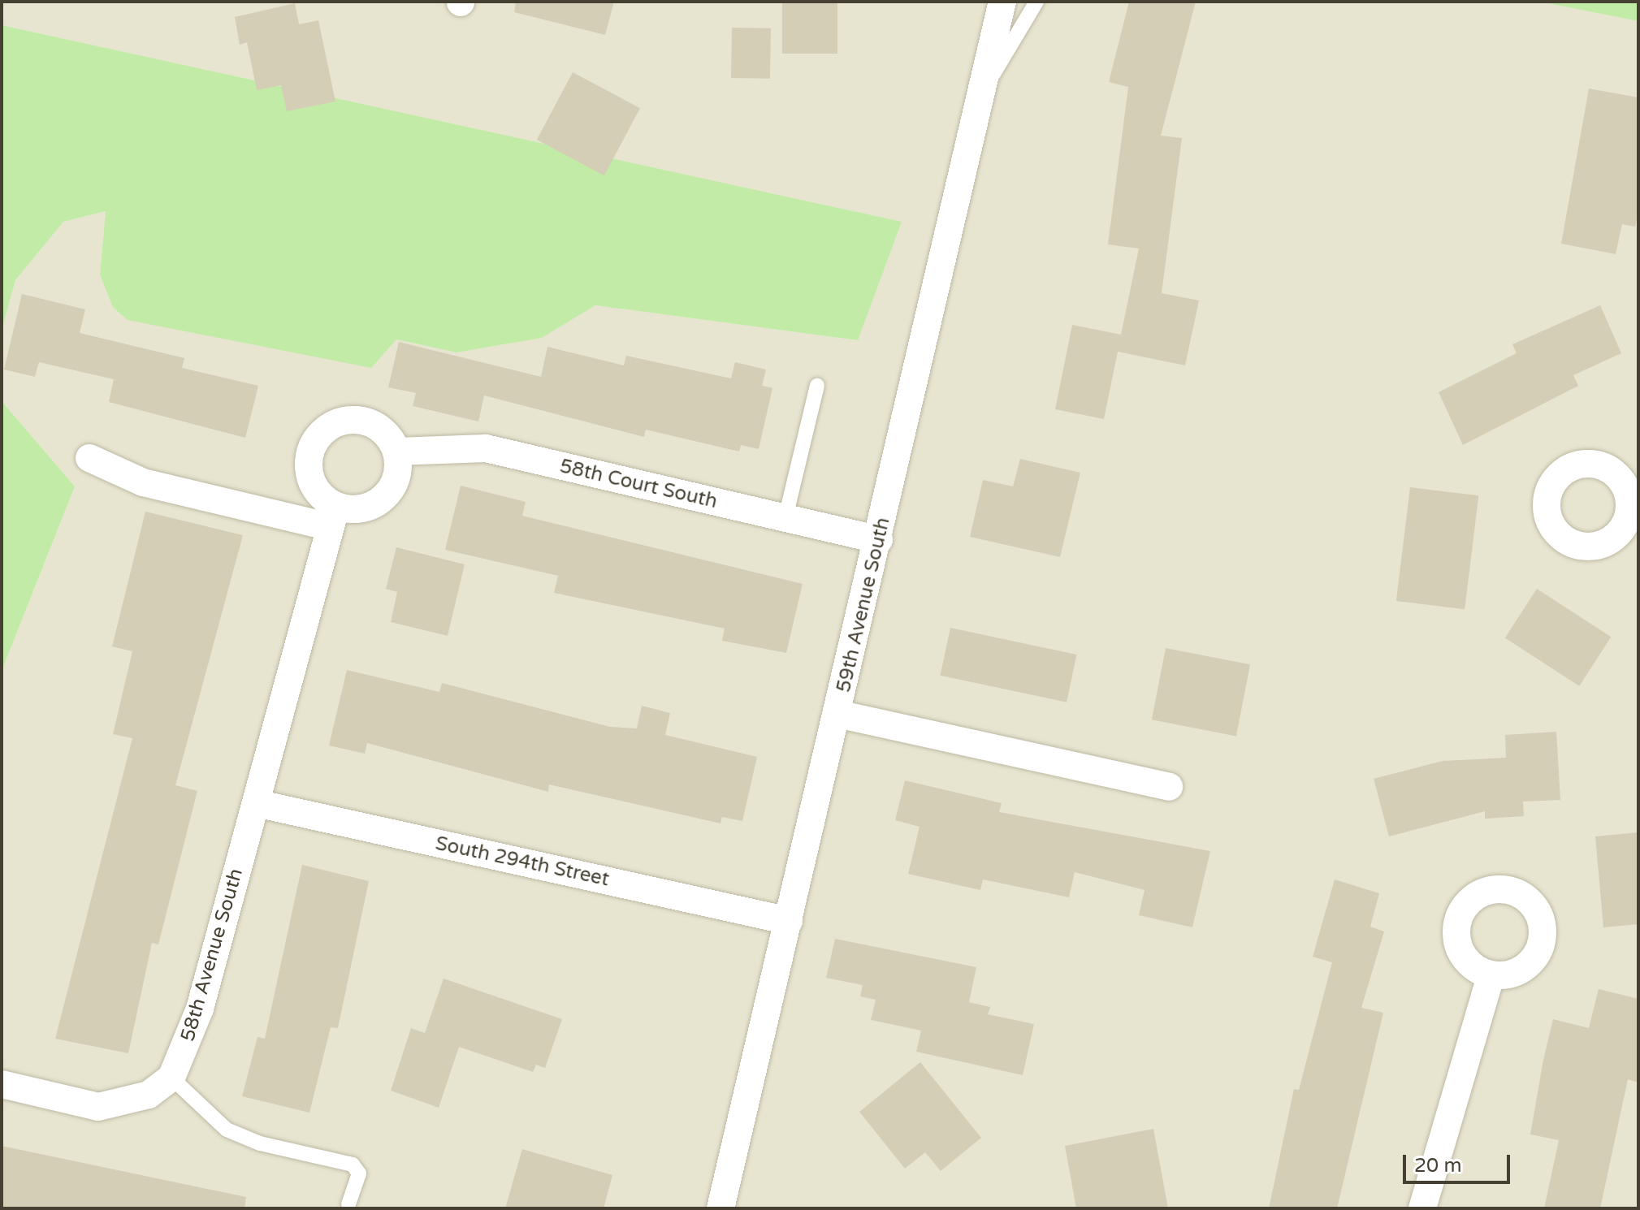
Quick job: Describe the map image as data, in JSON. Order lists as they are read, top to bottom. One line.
{"streets":{"street":["58th Court South","59th Avenue South","South 294th Street","58th Avenue South"]},"crossings":[["58th Court South","59th Avenue South"],["59th Avenue South","South 294th Street"],["South 294th Street","58th Avenue South"]],"scale_bar":"20 m"}
